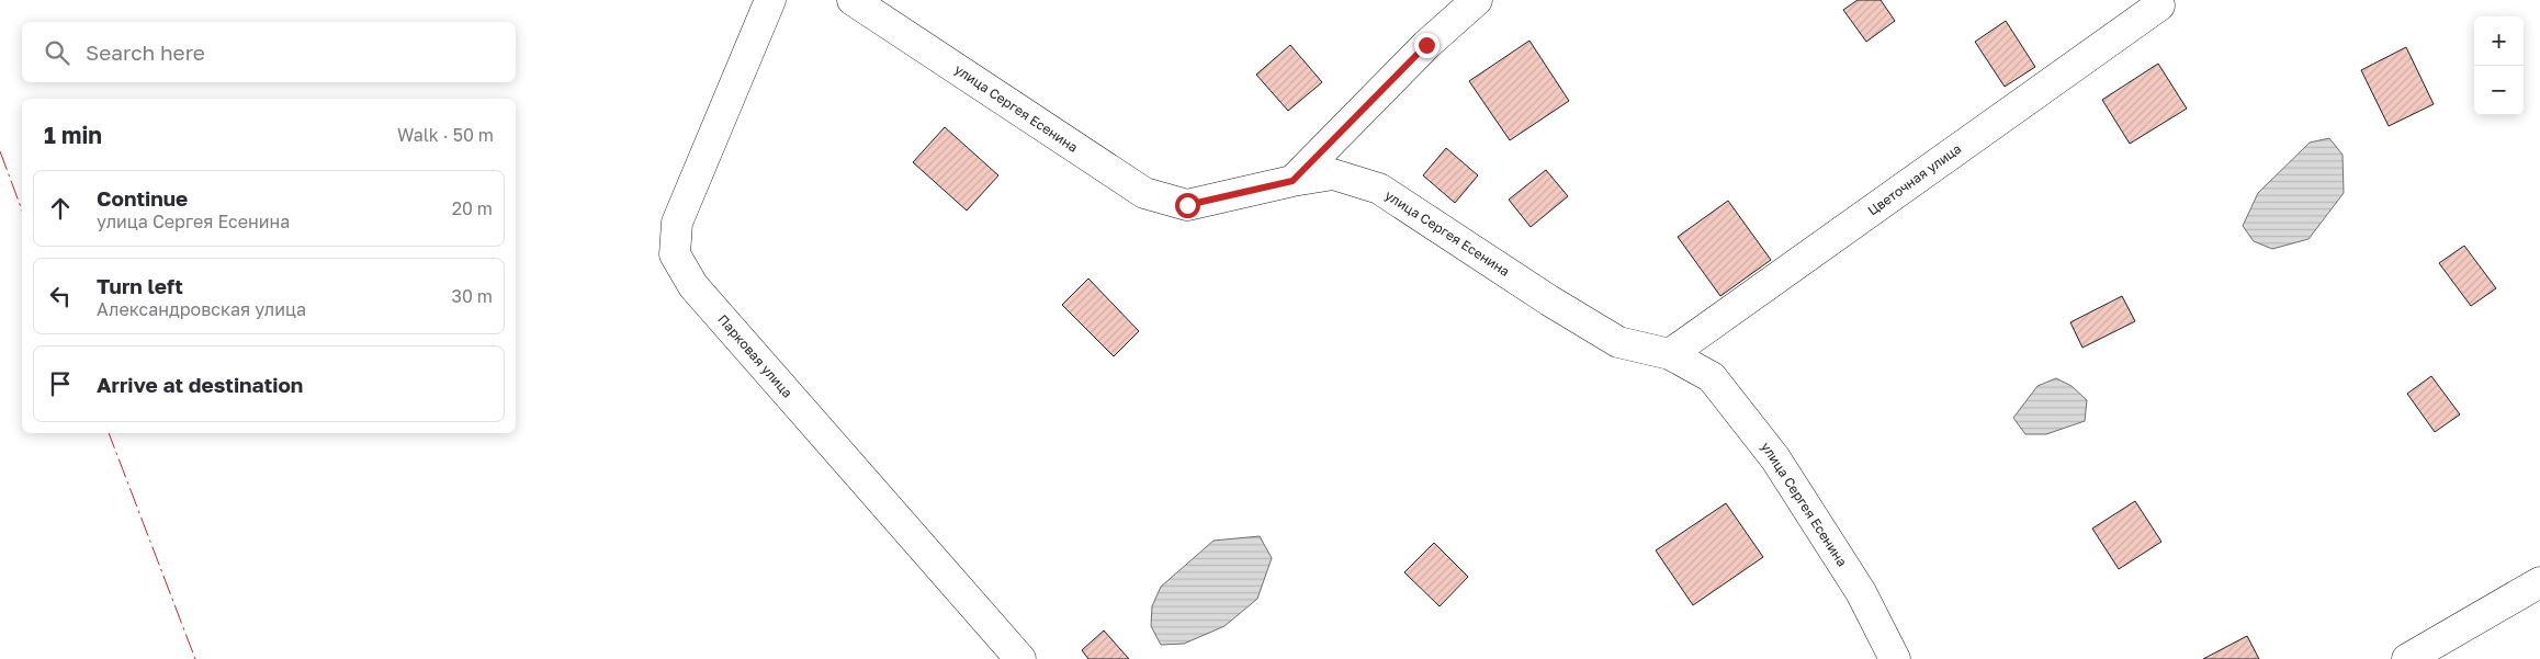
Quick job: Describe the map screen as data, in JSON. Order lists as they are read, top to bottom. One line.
{"streets":{"street":["улица Сергея Есенина","Цветочная улица","Парковая улица"]},"crossings":[["улица Сергея Есенина","Цветочная улица"]],"page":{"map_buttons":["+","−"],"search":"Search here","heading":["1 min","Walk · 50 m"],"list":[["Continue","улица Сергея Есенина","20 m"],["Turn left","Александровская улица","30 m"],"Arrive at destination"]}}
